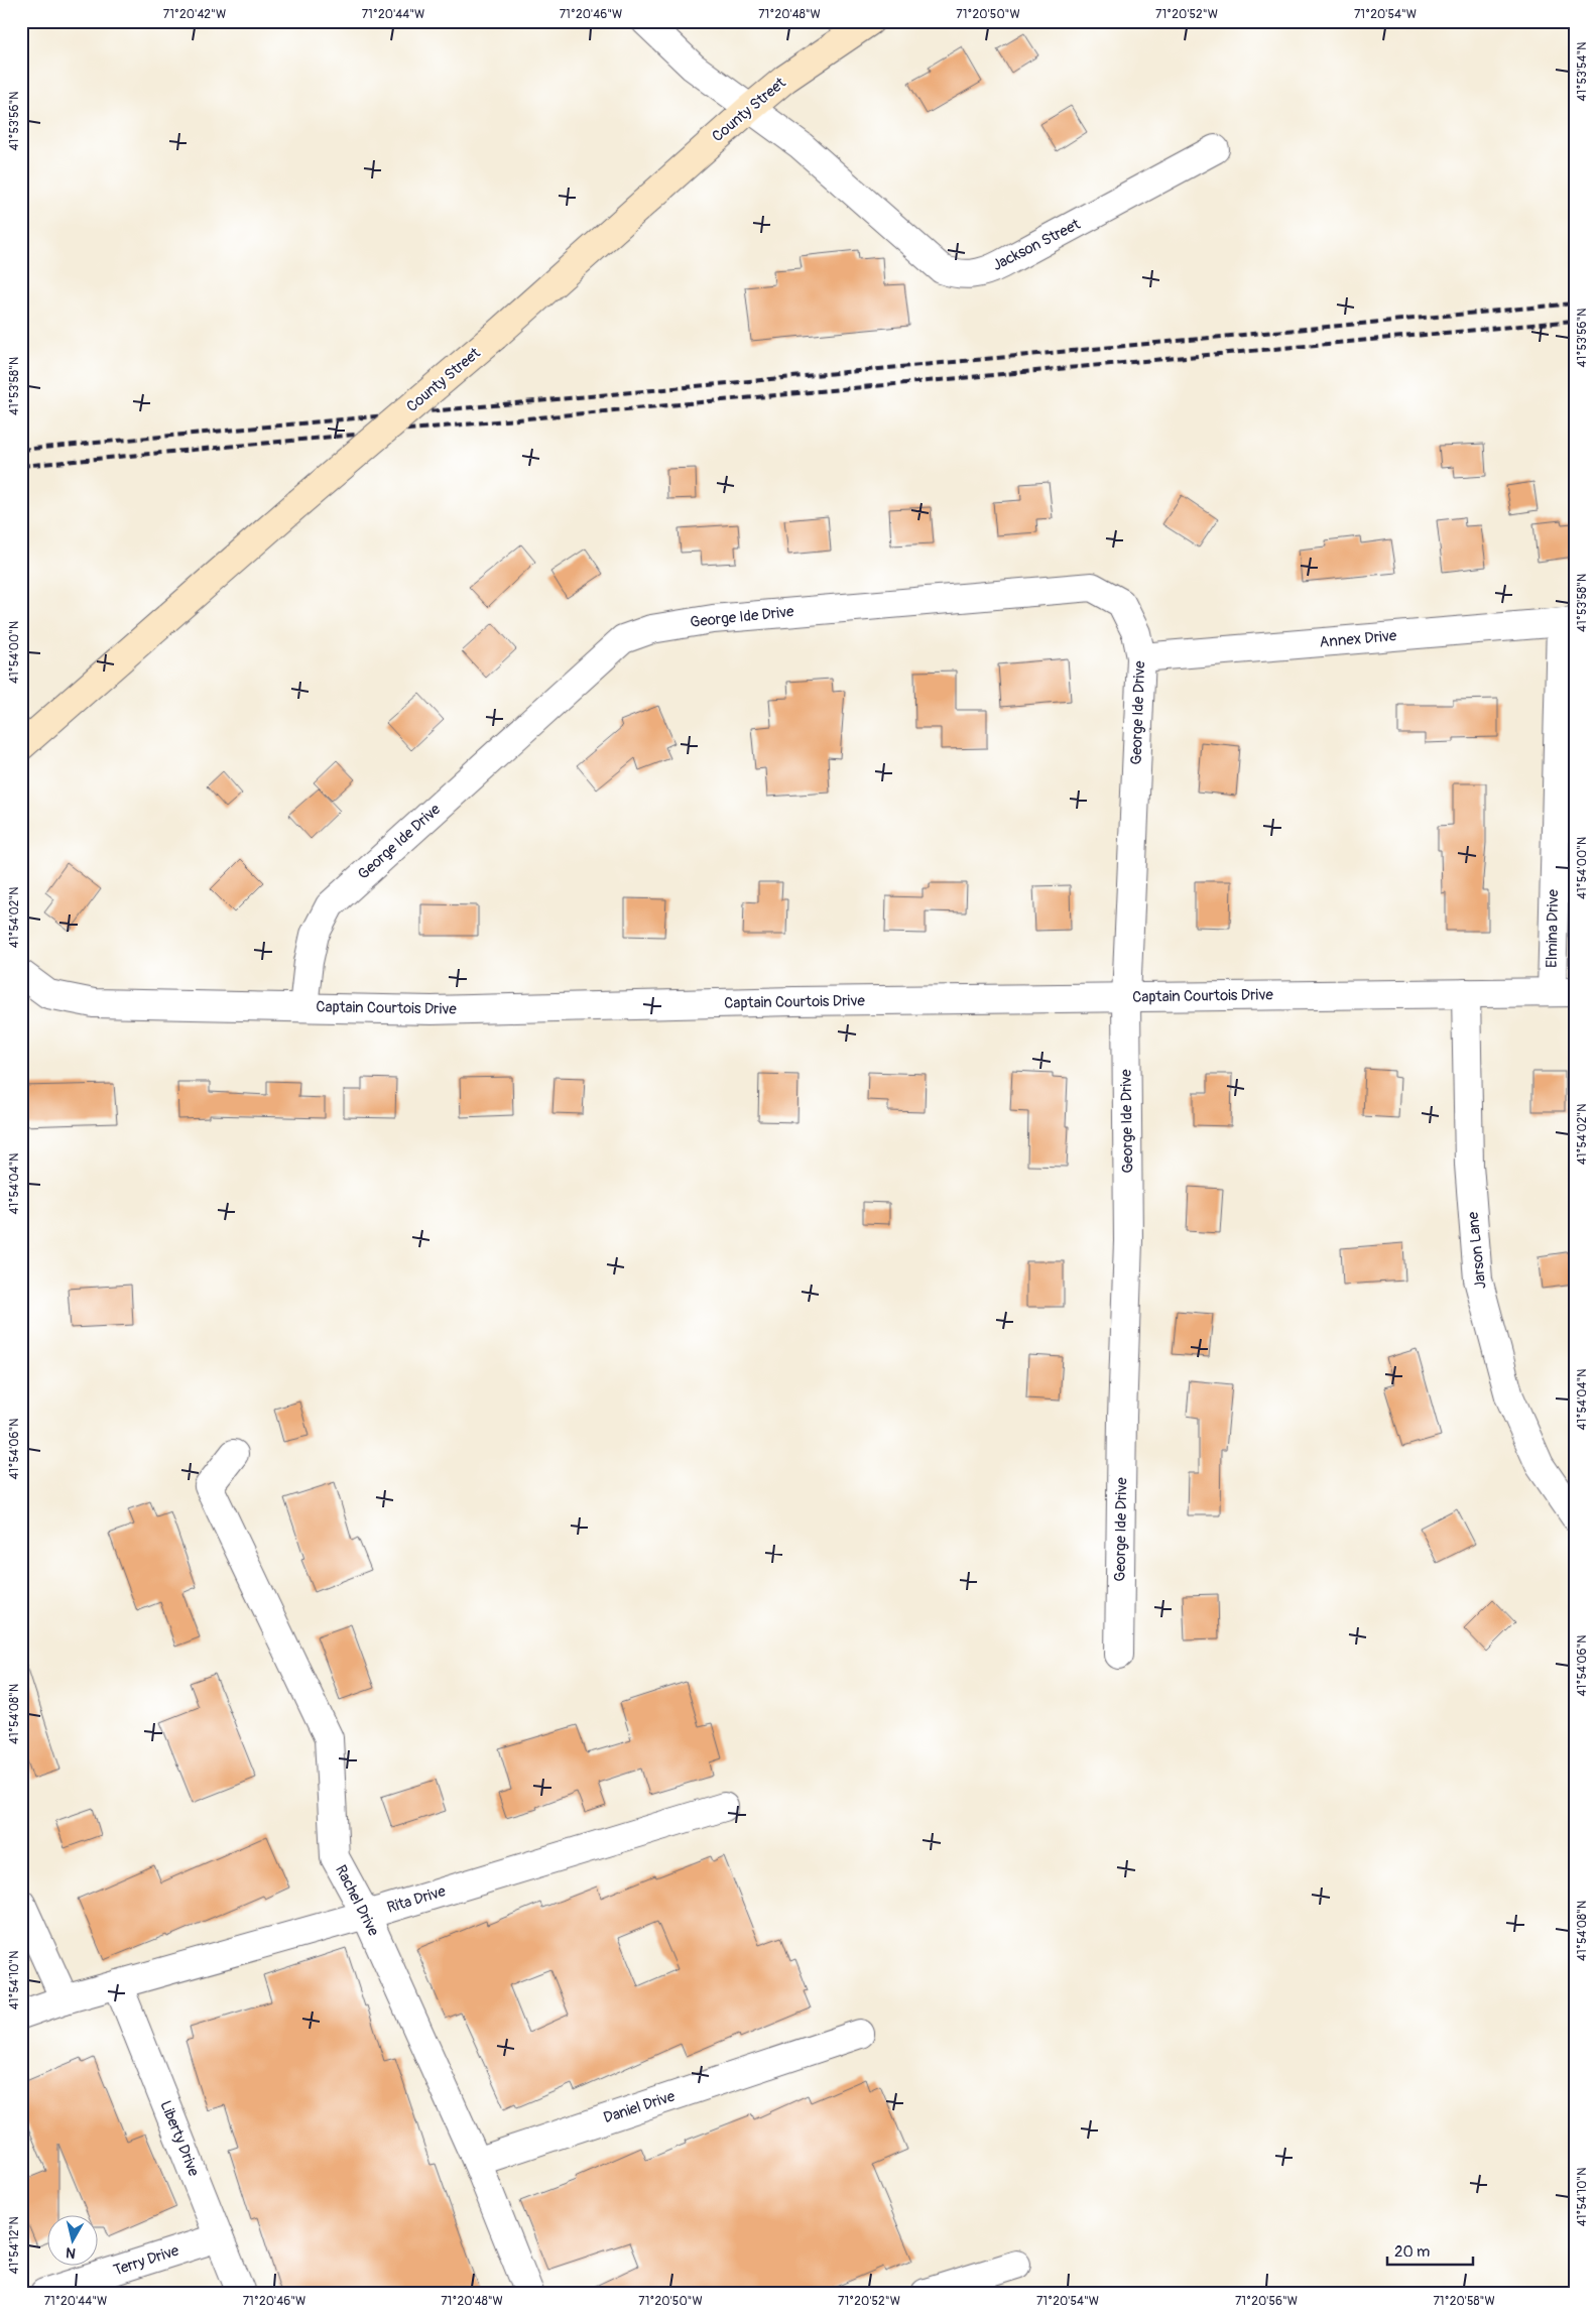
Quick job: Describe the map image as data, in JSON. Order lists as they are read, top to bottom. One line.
{"streets":{"main road":["County Street"],"street":["Jackson Street","George Ide Drive","Annex Drive","Elmina Drive","Captain Courtois Drive","Jarson Lane","Rita Drive","Rachel Drive","Daniel Drive","Liberty Drive","Terry Drive"]},"crossings":[["County Street","Jackson Street"],["George Ide Drive","Annex Drive"],["George Ide Drive","Captain Courtois Drive"],["Annex Drive","Elmina Drive"],["Elmina Drive","Captain Courtois Drive"],["Captain Courtois Drive","Jarson Lane"],["Rita Drive","Rachel Drive"],["Rita Drive","Liberty Drive"],["Rachel Drive","Daniel Drive"],["Liberty Drive","Terry Drive"]],"scale_bar":"20 m","north":"bottom","coordinates":["71°20'42\"W","71°20'44\"W","71°20'46\"W","71°20'48\"W","71°20'50\"W","71°20'52\"W","71°20'54\"W","41°53'54\"N","41°53'56\"N","41°53'58\"N","41°54'00\"N","41°54'02\"N","41°54'04\"N","41°54'06\"N","41°54'08\"N","41°54'10\"N","41°54'12\"N","71°20'56\"W","71°20'58\"W"]}
